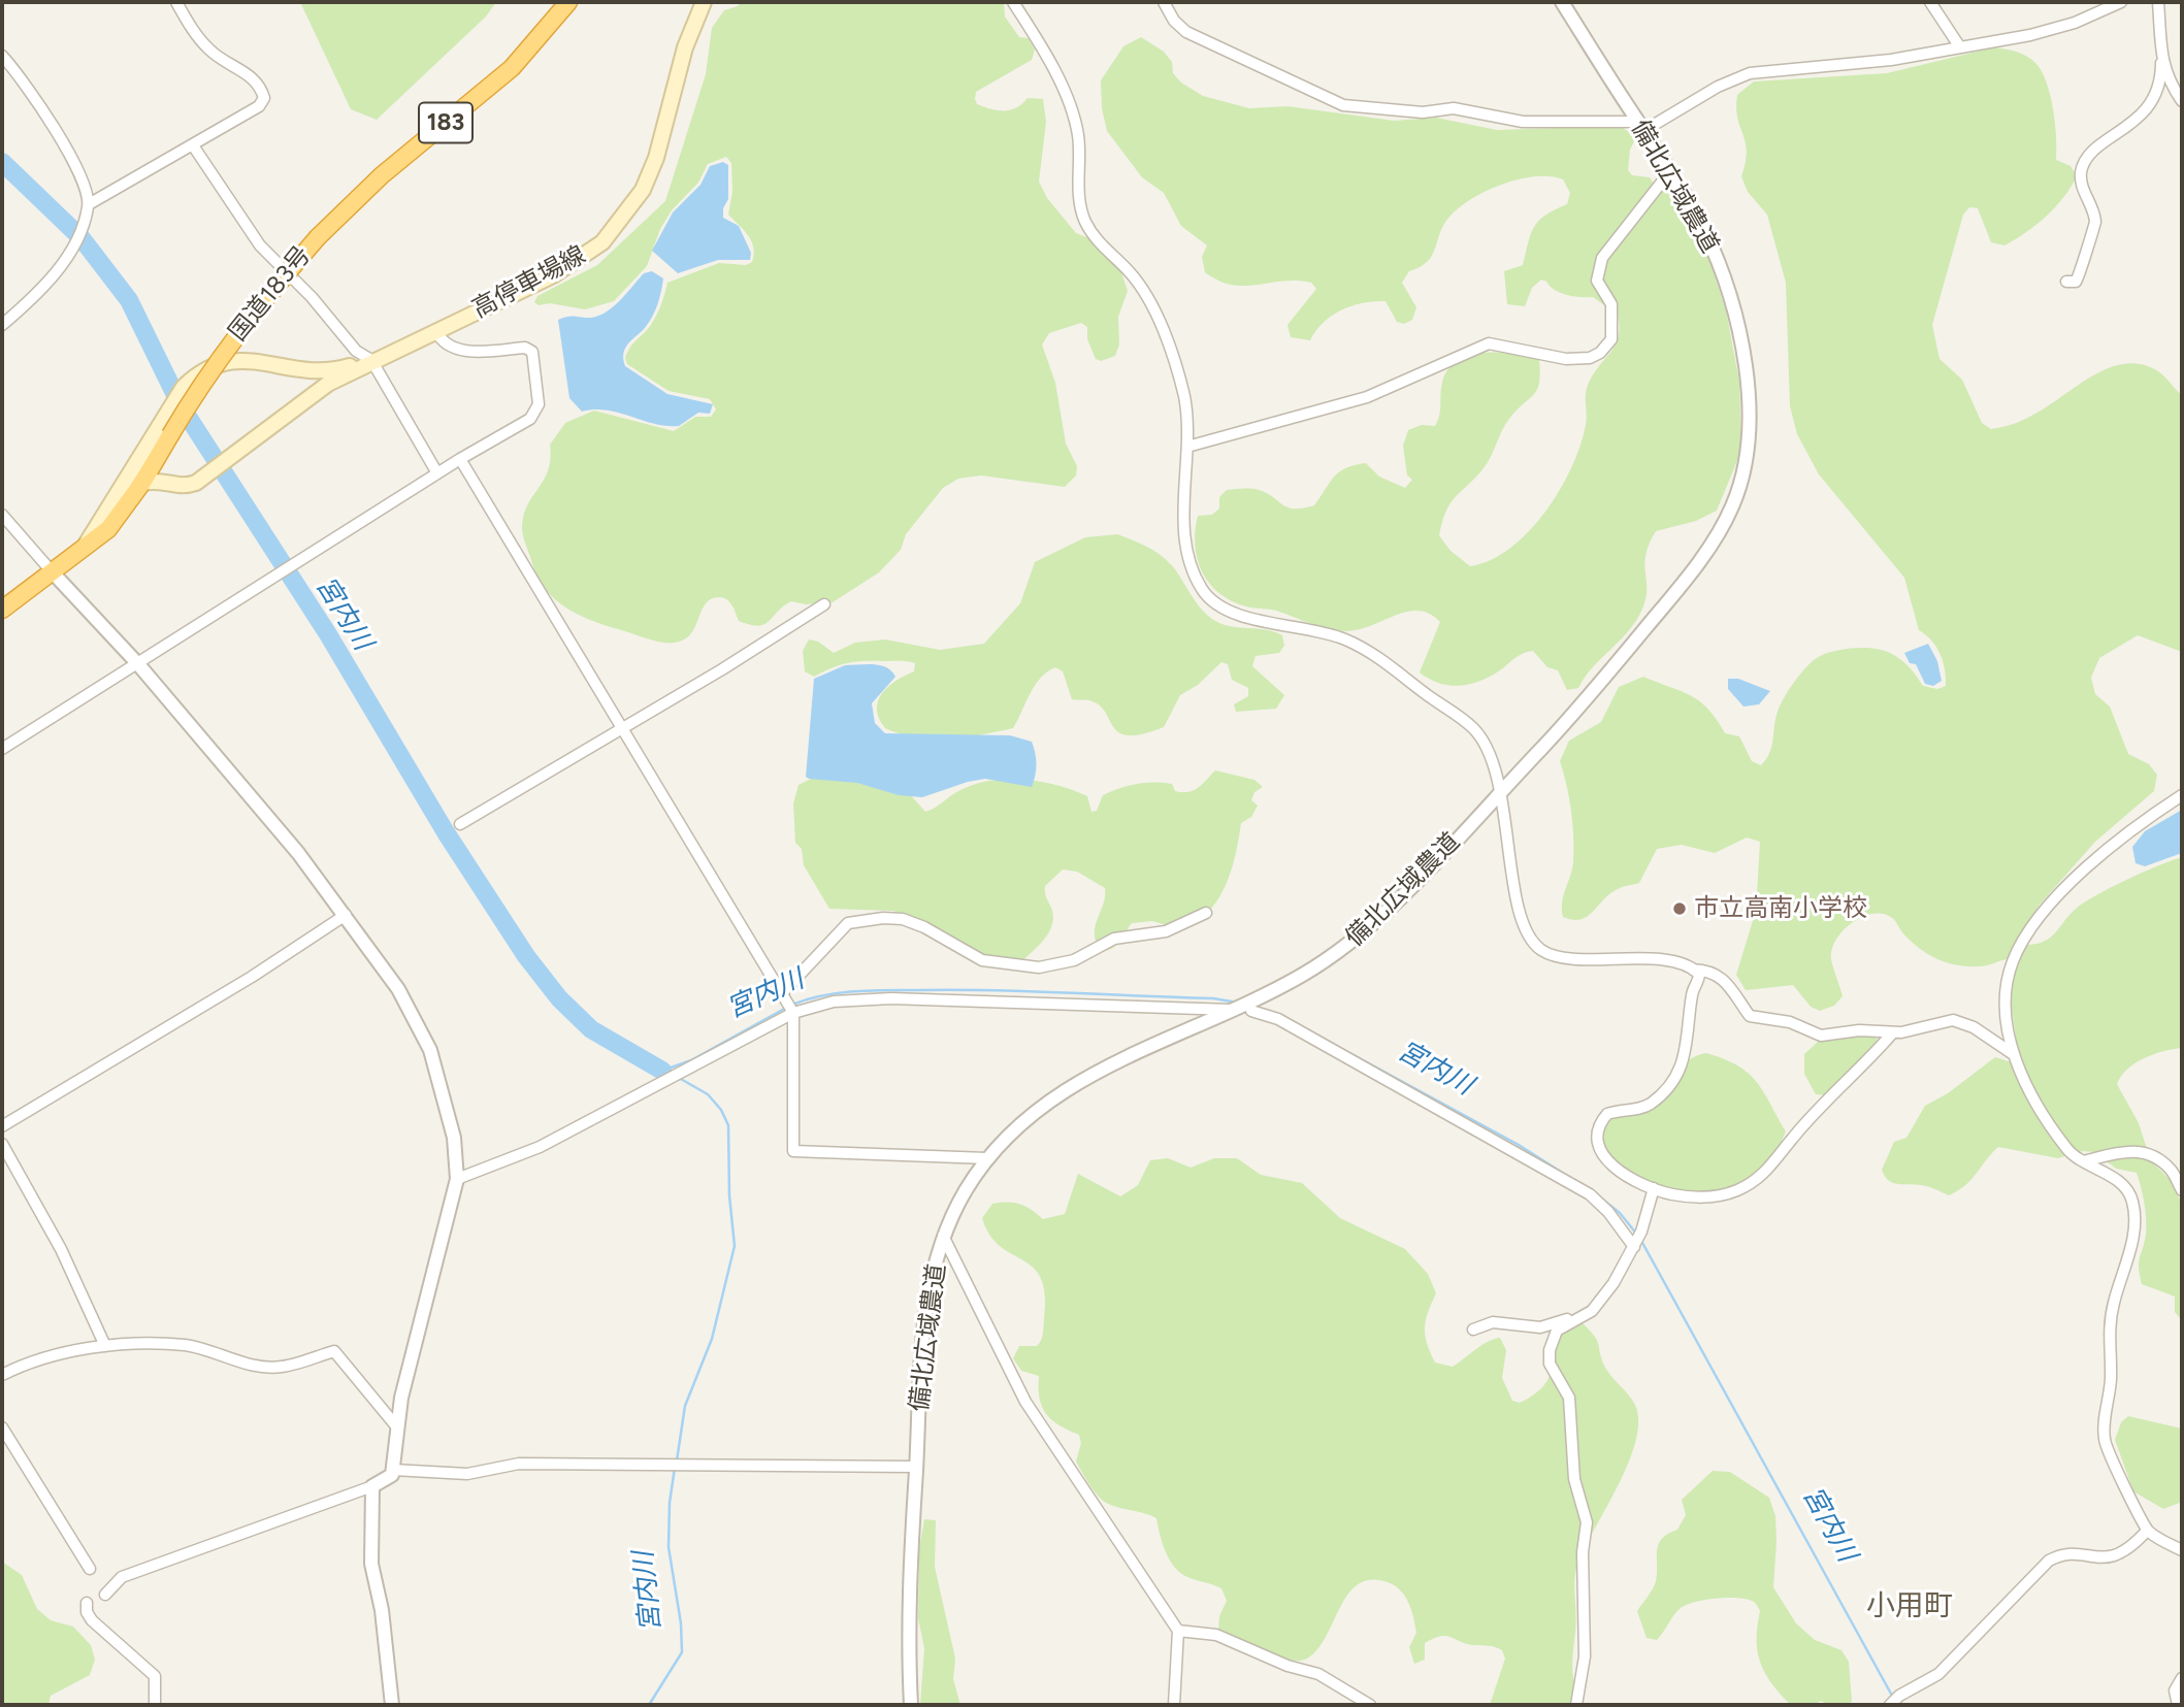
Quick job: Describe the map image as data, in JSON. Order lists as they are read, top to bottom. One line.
{"streets":{"highway":["183","国道183号"],"main road":["高停車場線"],"street":["備北広域農道"]},"crossings":[["高停車場線","国道183号"]],"districts":["小用町"],"water":["宮内川"],"places":["市立高南小学校"]}
